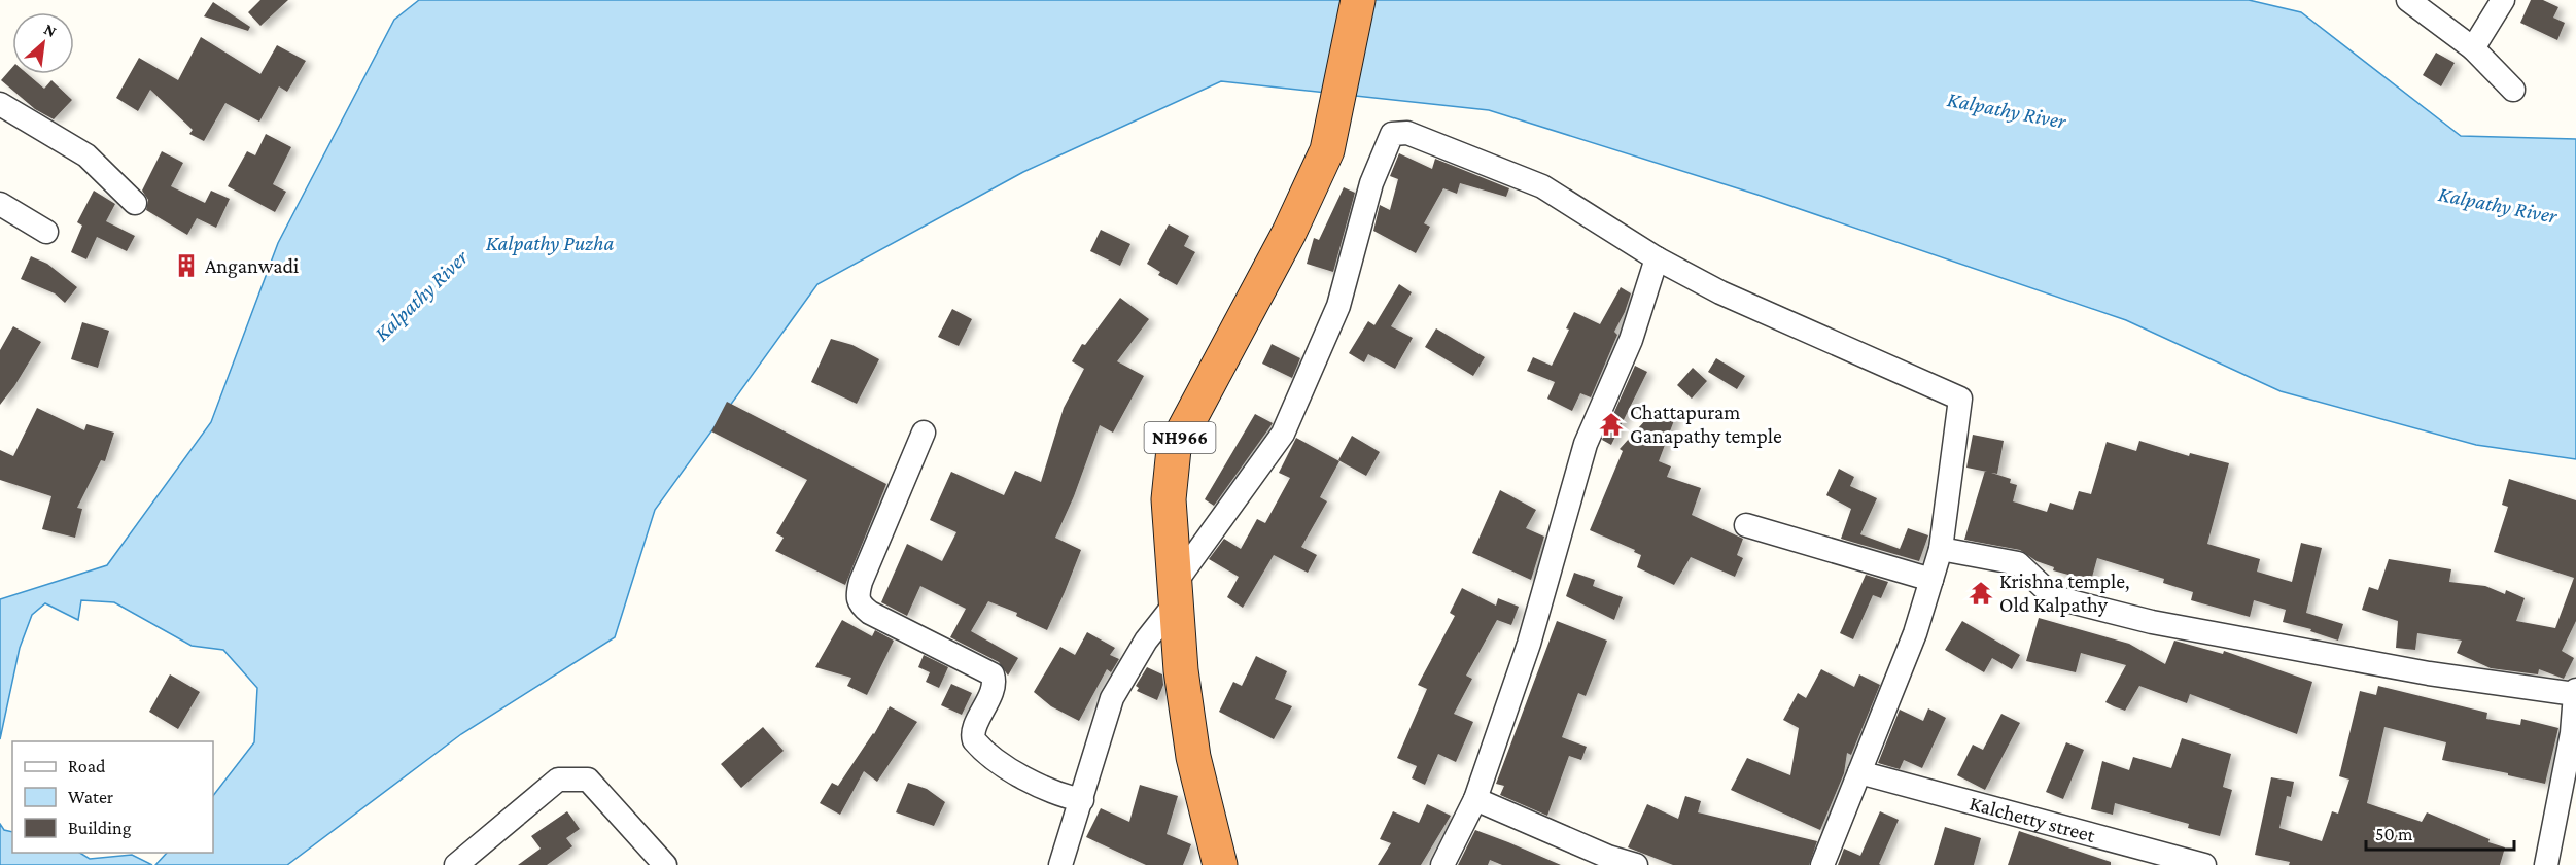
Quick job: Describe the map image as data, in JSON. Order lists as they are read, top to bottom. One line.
{"streets":{"highway":["NH966"],"street":["Kalchetty street"]},"water":["Kalpathy River","Kalpathy Puzha"],"places":{"building":["Anganwadi"],"temple":["Chattapuram Ganapathy temple","Krishna temple, Old Kalpathy"]},"legend":["Road","Water","Building"],"scale_bar":"50 m","north":"top right"}
